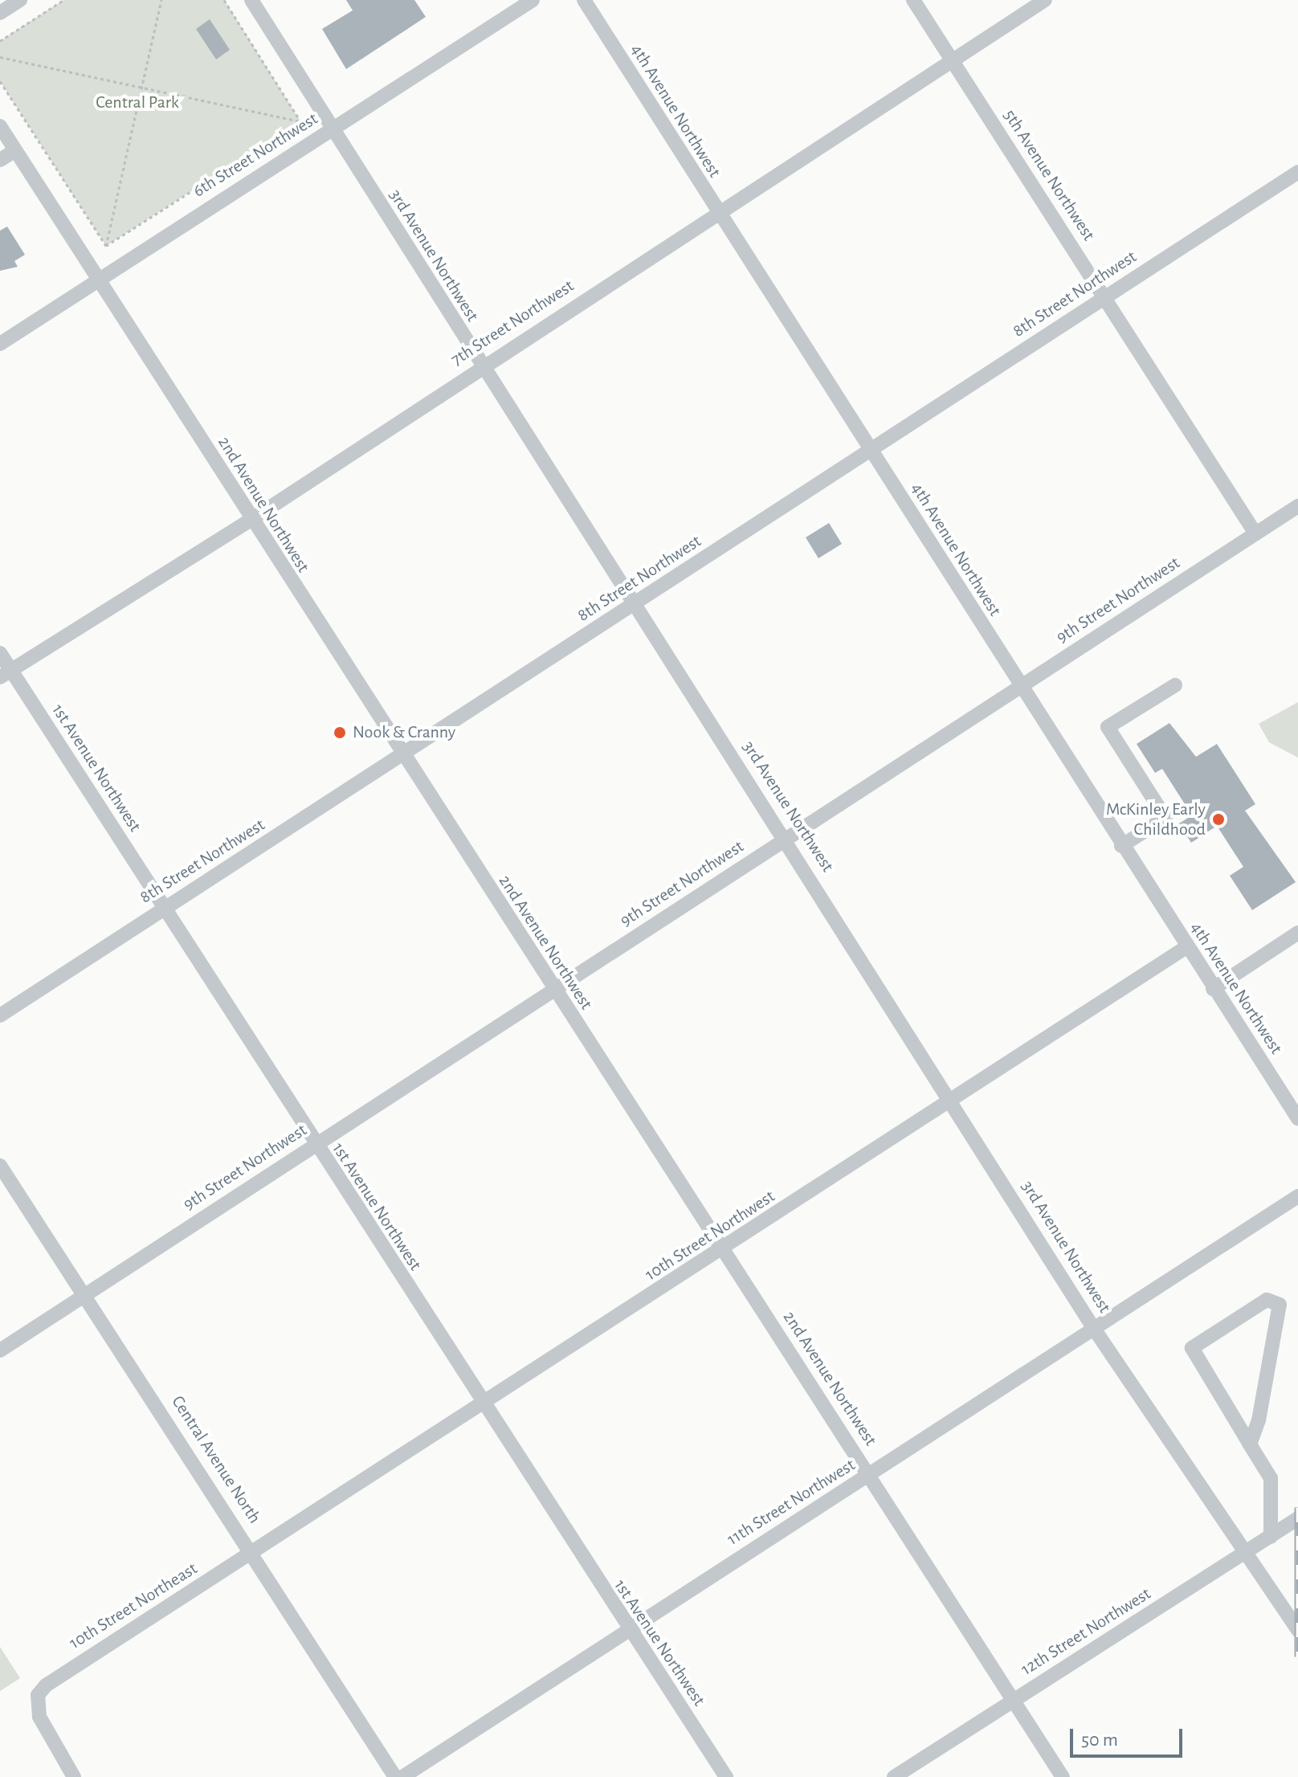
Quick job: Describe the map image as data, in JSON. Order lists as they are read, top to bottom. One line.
{"streets":{"street":["4th Avenue Northwest","6th Street Northwest","5th Avenue Northwest","3rd Avenue Northwest","8th Street Northwest","7th Street Northwest","2nd Avenue Northwest","9th Street Northwest","1st Avenue Northwest","10th Street Northwest","Central Avenue North","11th Street Northwest","10th Street Northeast","12th Street Northwest"]},"crossings":[["4th Avenue Northwest","8th Street Northwest"],["4th Avenue Northwest","7th Street Northwest"],["4th Avenue Northwest","9th Street Northwest"],["4th Avenue Northwest","10th Street Northwest"],["6th Street Northwest","3rd Avenue Northwest"],["6th Street Northwest","2nd Avenue Northwest"],["5th Avenue Northwest","8th Street Northwest"],["5th Avenue Northwest","7th Street Northwest"],["5th Avenue Northwest","9th Street Northwest"],["3rd Avenue Northwest","8th Street Northwest"],["3rd Avenue Northwest","7th Street Northwest"],["3rd Avenue Northwest","9th Street Northwest"],["3rd Avenue Northwest","10th Street Northwest"],["3rd Avenue Northwest","11th Street Northwest"],["3rd Avenue Northwest","12th Street Northwest"],["8th Street Northwest","2nd Avenue Northwest"],["8th Street Northwest","1st Avenue Northwest"],["7th Street Northwest","2nd Avenue Northwest"],["7th Street Northwest","1st Avenue Northwest"],["2nd Avenue Northwest","9th Street Northwest"],["2nd Avenue Northwest","10th Street Northwest"],["2nd Avenue Northwest","11th Street Northwest"],["2nd Avenue Northwest","12th Street Northwest"],["9th Street Northwest","1st Avenue Northwest"],["9th Street Northwest","Central Avenue North"],["1st Avenue Northwest","10th Street Northwest"],["1st Avenue Northwest","11th Street Northwest"],["10th Street Northwest","Central Avenue North"],["10th Street Northwest","10th Street Northeast"],["Central Avenue North","10th Street Northeast"]],"parks":["Central Park"],"places":["Nook & Cranny","McKinley Early Childhood"],"scale_bar":"50 m"}
